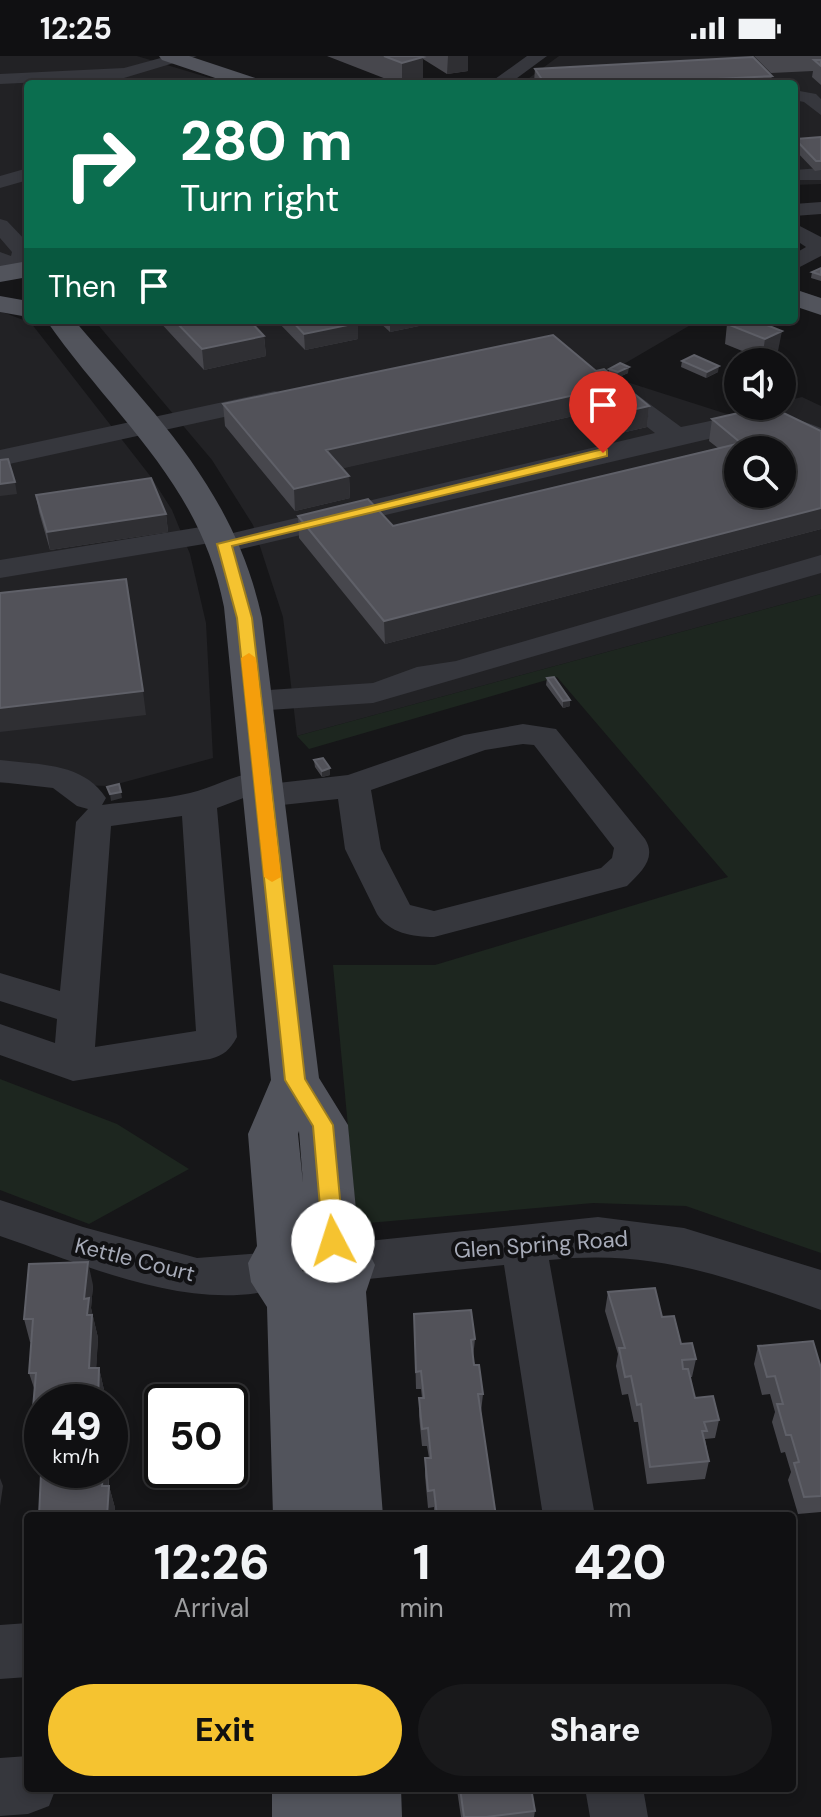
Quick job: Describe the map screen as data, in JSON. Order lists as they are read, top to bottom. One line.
{"streets":{"street":["Glen Spring Road","Kettle Court"]},"crossings":[["Glen Spring Road","Kettle Court"]],"page":{"status":"12:25","turn":["280 m","Turn right"],"then":"Then","speed":"49 km/h","limit":"50","eta":["12:26","Arrival","1","min","420","m"],"buttons":["Exit","Share"]}}
